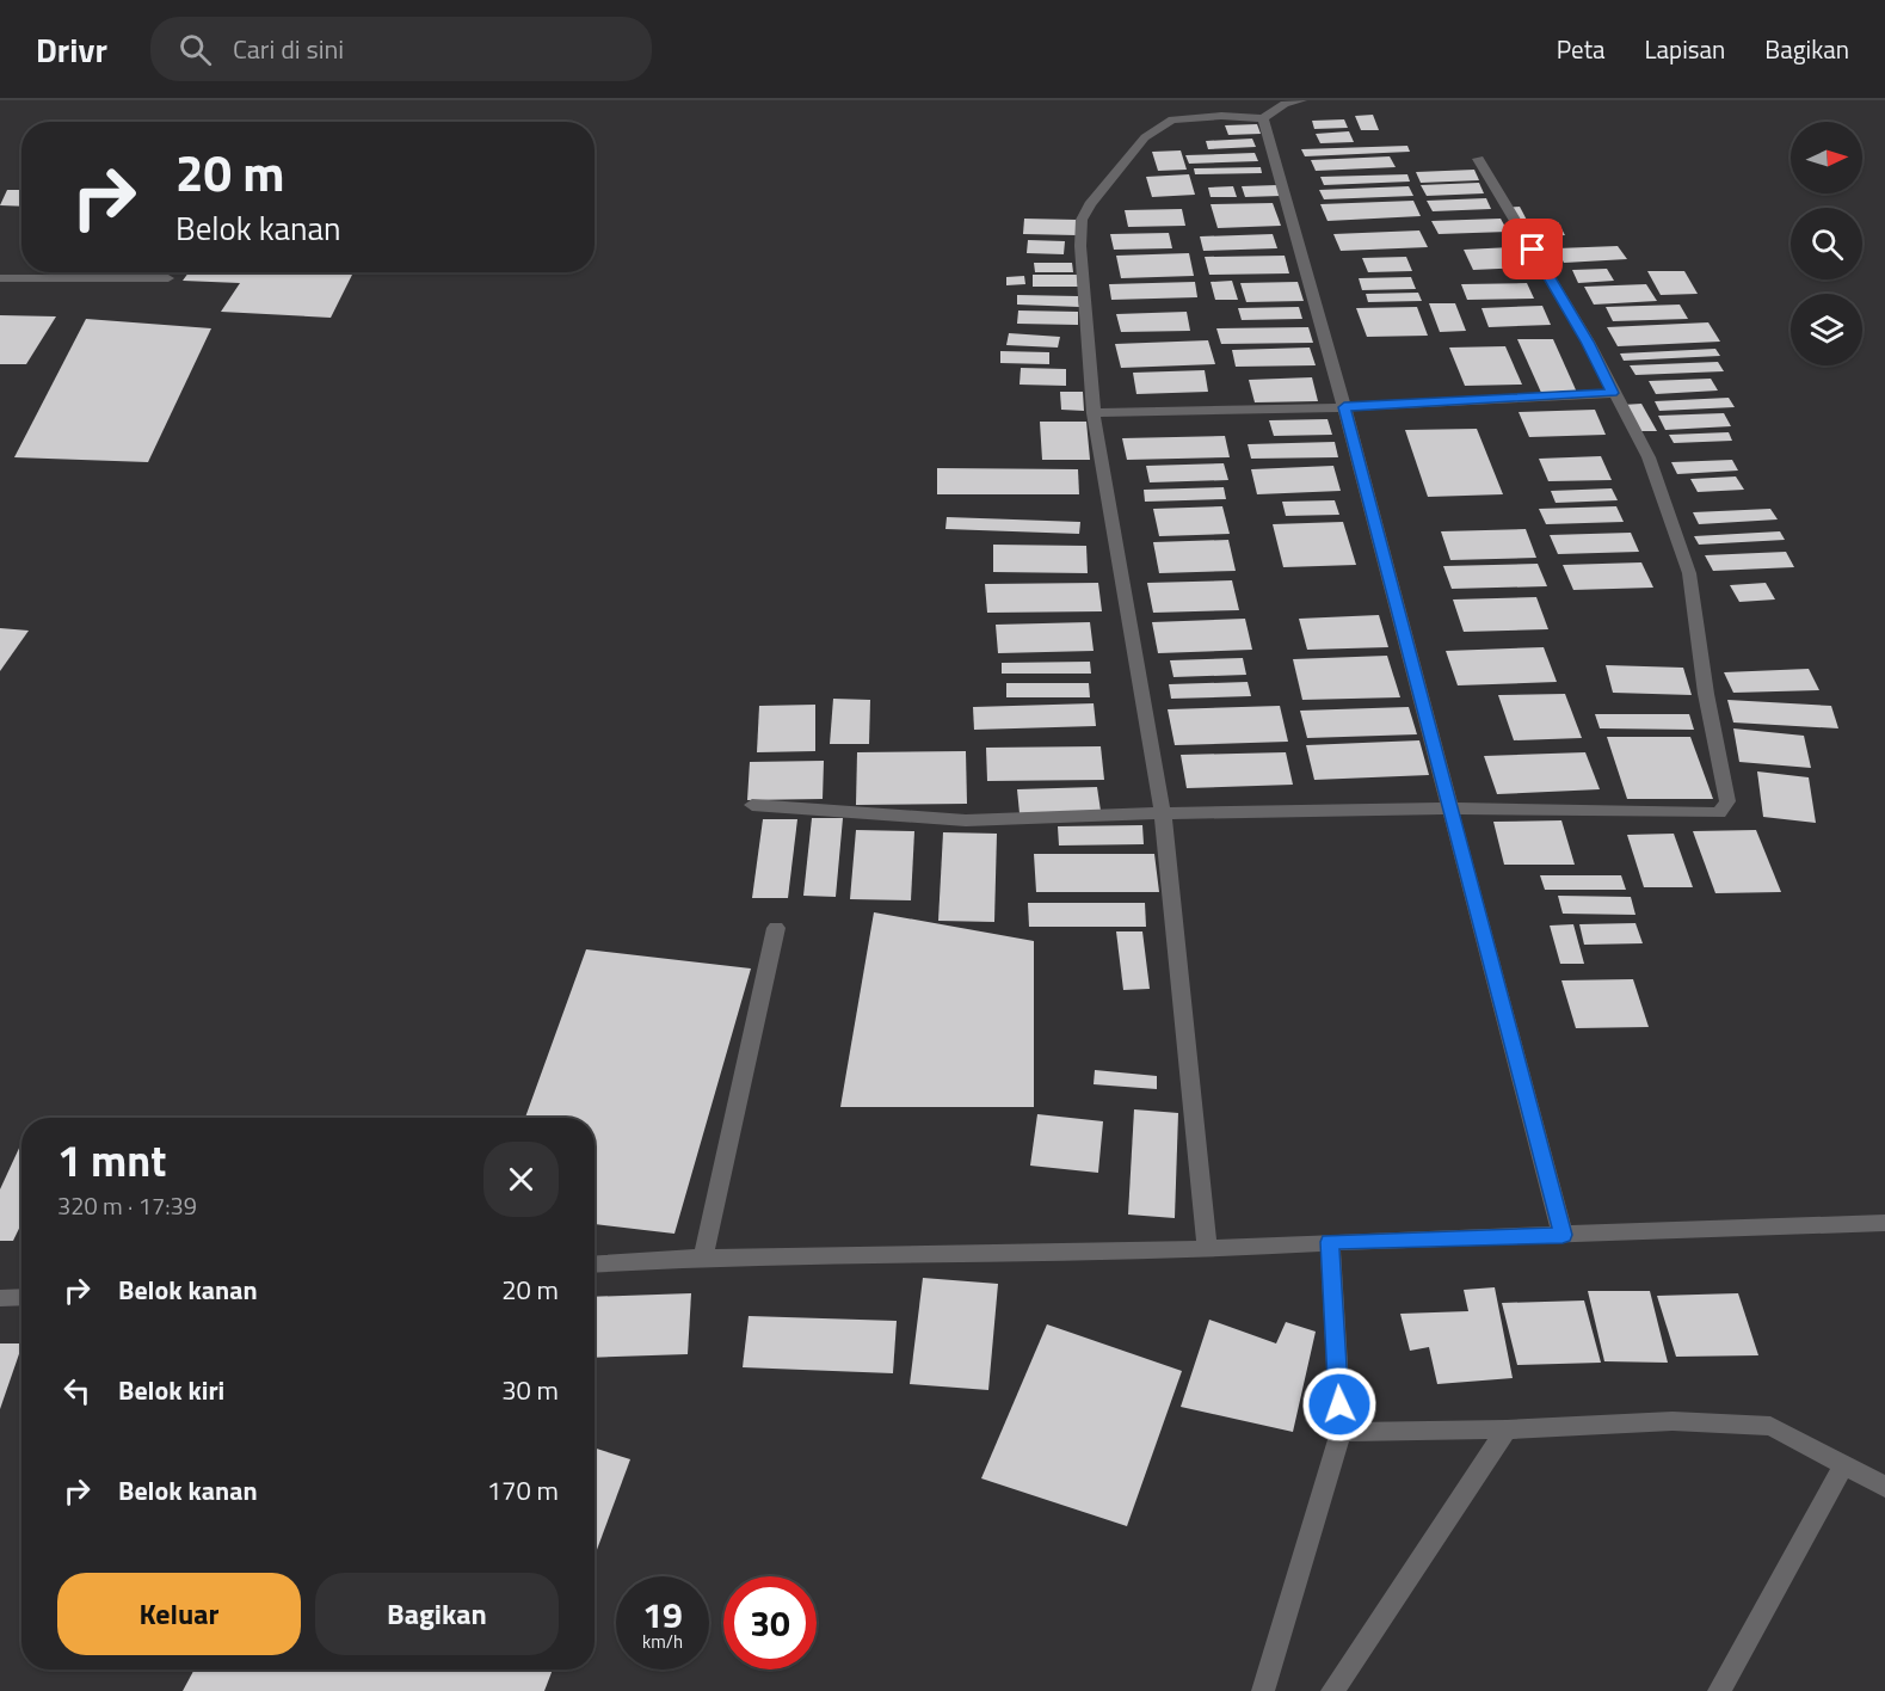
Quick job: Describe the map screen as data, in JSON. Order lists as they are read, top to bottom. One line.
{"north":"right","page":{"header":"Drivr","search":"Cari di sini","nav":["Peta","Lapisan","Bagikan"],"turn":["20 m","Belok kanan"],"heading":["1 mnt","320 m · 17:39"],"list":[{"name":"Belok kanan","value":"20 m"},{"name":"Belok kiri","value":"30 m"},{"name":"Belok kanan","value":"170 m"}],"buttons":["Keluar","Bagikan"],"speed":"19 km/h","limit":"30"}}
